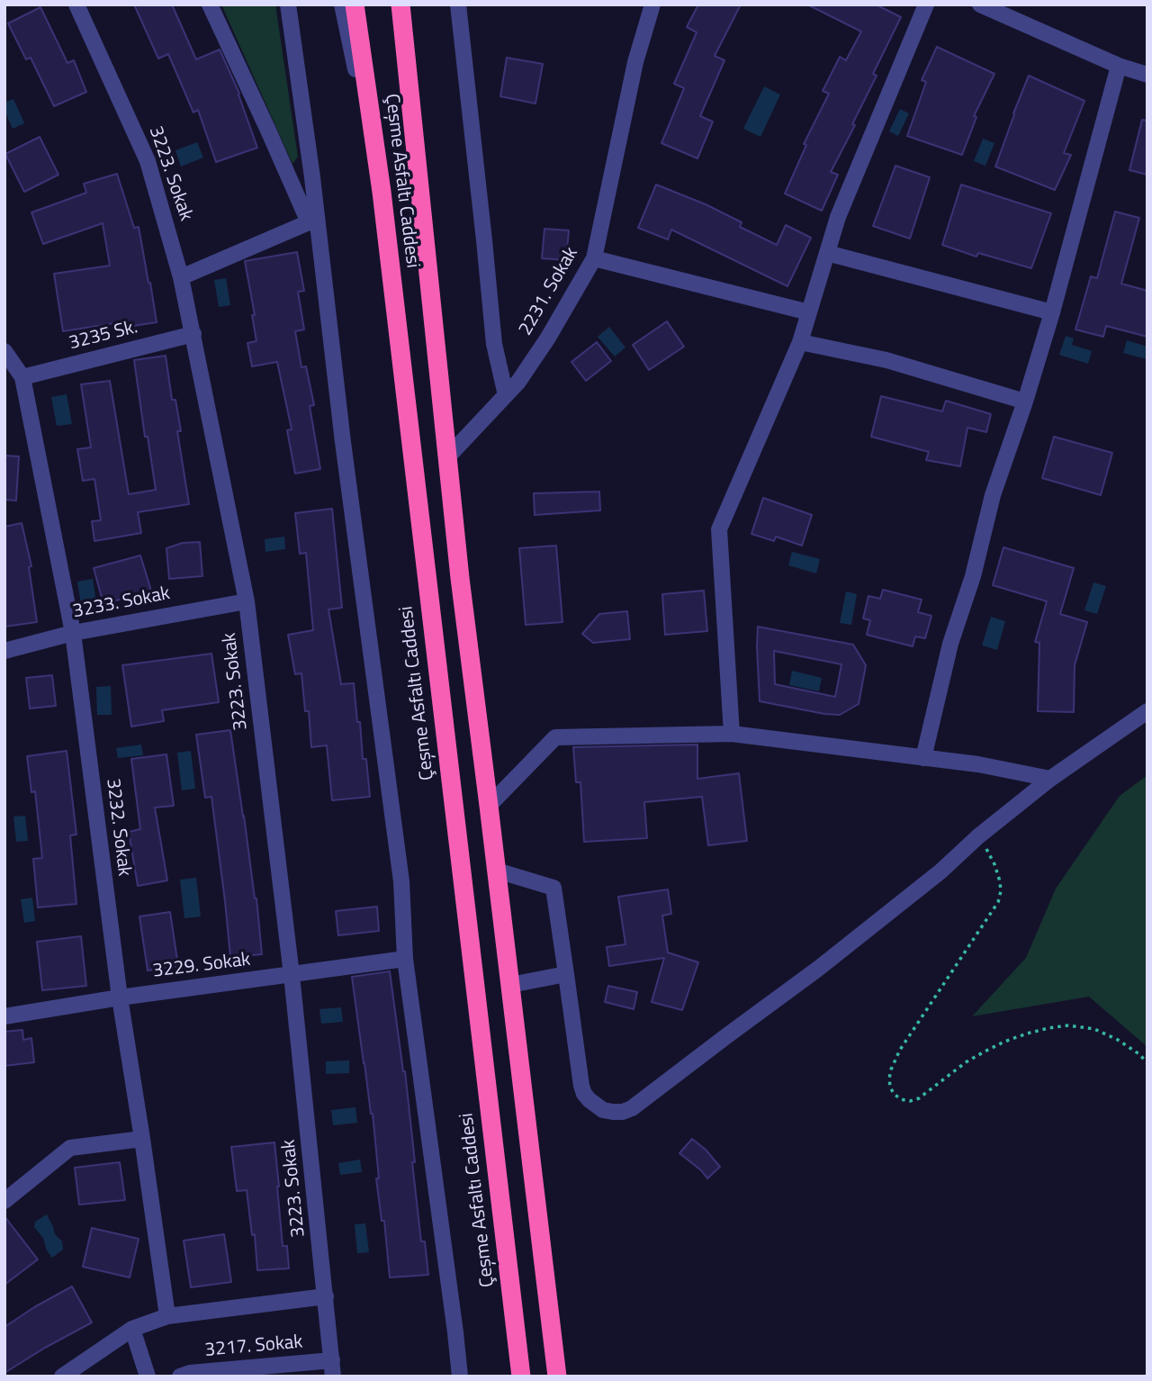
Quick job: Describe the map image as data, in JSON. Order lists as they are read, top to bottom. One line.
{"streets":{"highway":["Çeşme Asfaltı Caddesi"],"street":["3223. Sokak","2231. Sokak","3235 Sk.","3233. Sokak","3232. Sokak","3229. Sokak","3217. Sokak"]},"crossings":[["3223. Sokak","3235 Sk."],["3223. Sokak","3233. Sokak"],["3223. Sokak","3229. Sokak"],["3223. Sokak","3217. Sokak"],["Çeşme Asfaltı Caddesi","2231. Sokak"],["3235 Sk.","3232. Sokak"],["3233. Sokak","3232. Sokak"],["3232. Sokak","3229. Sokak"]]}
